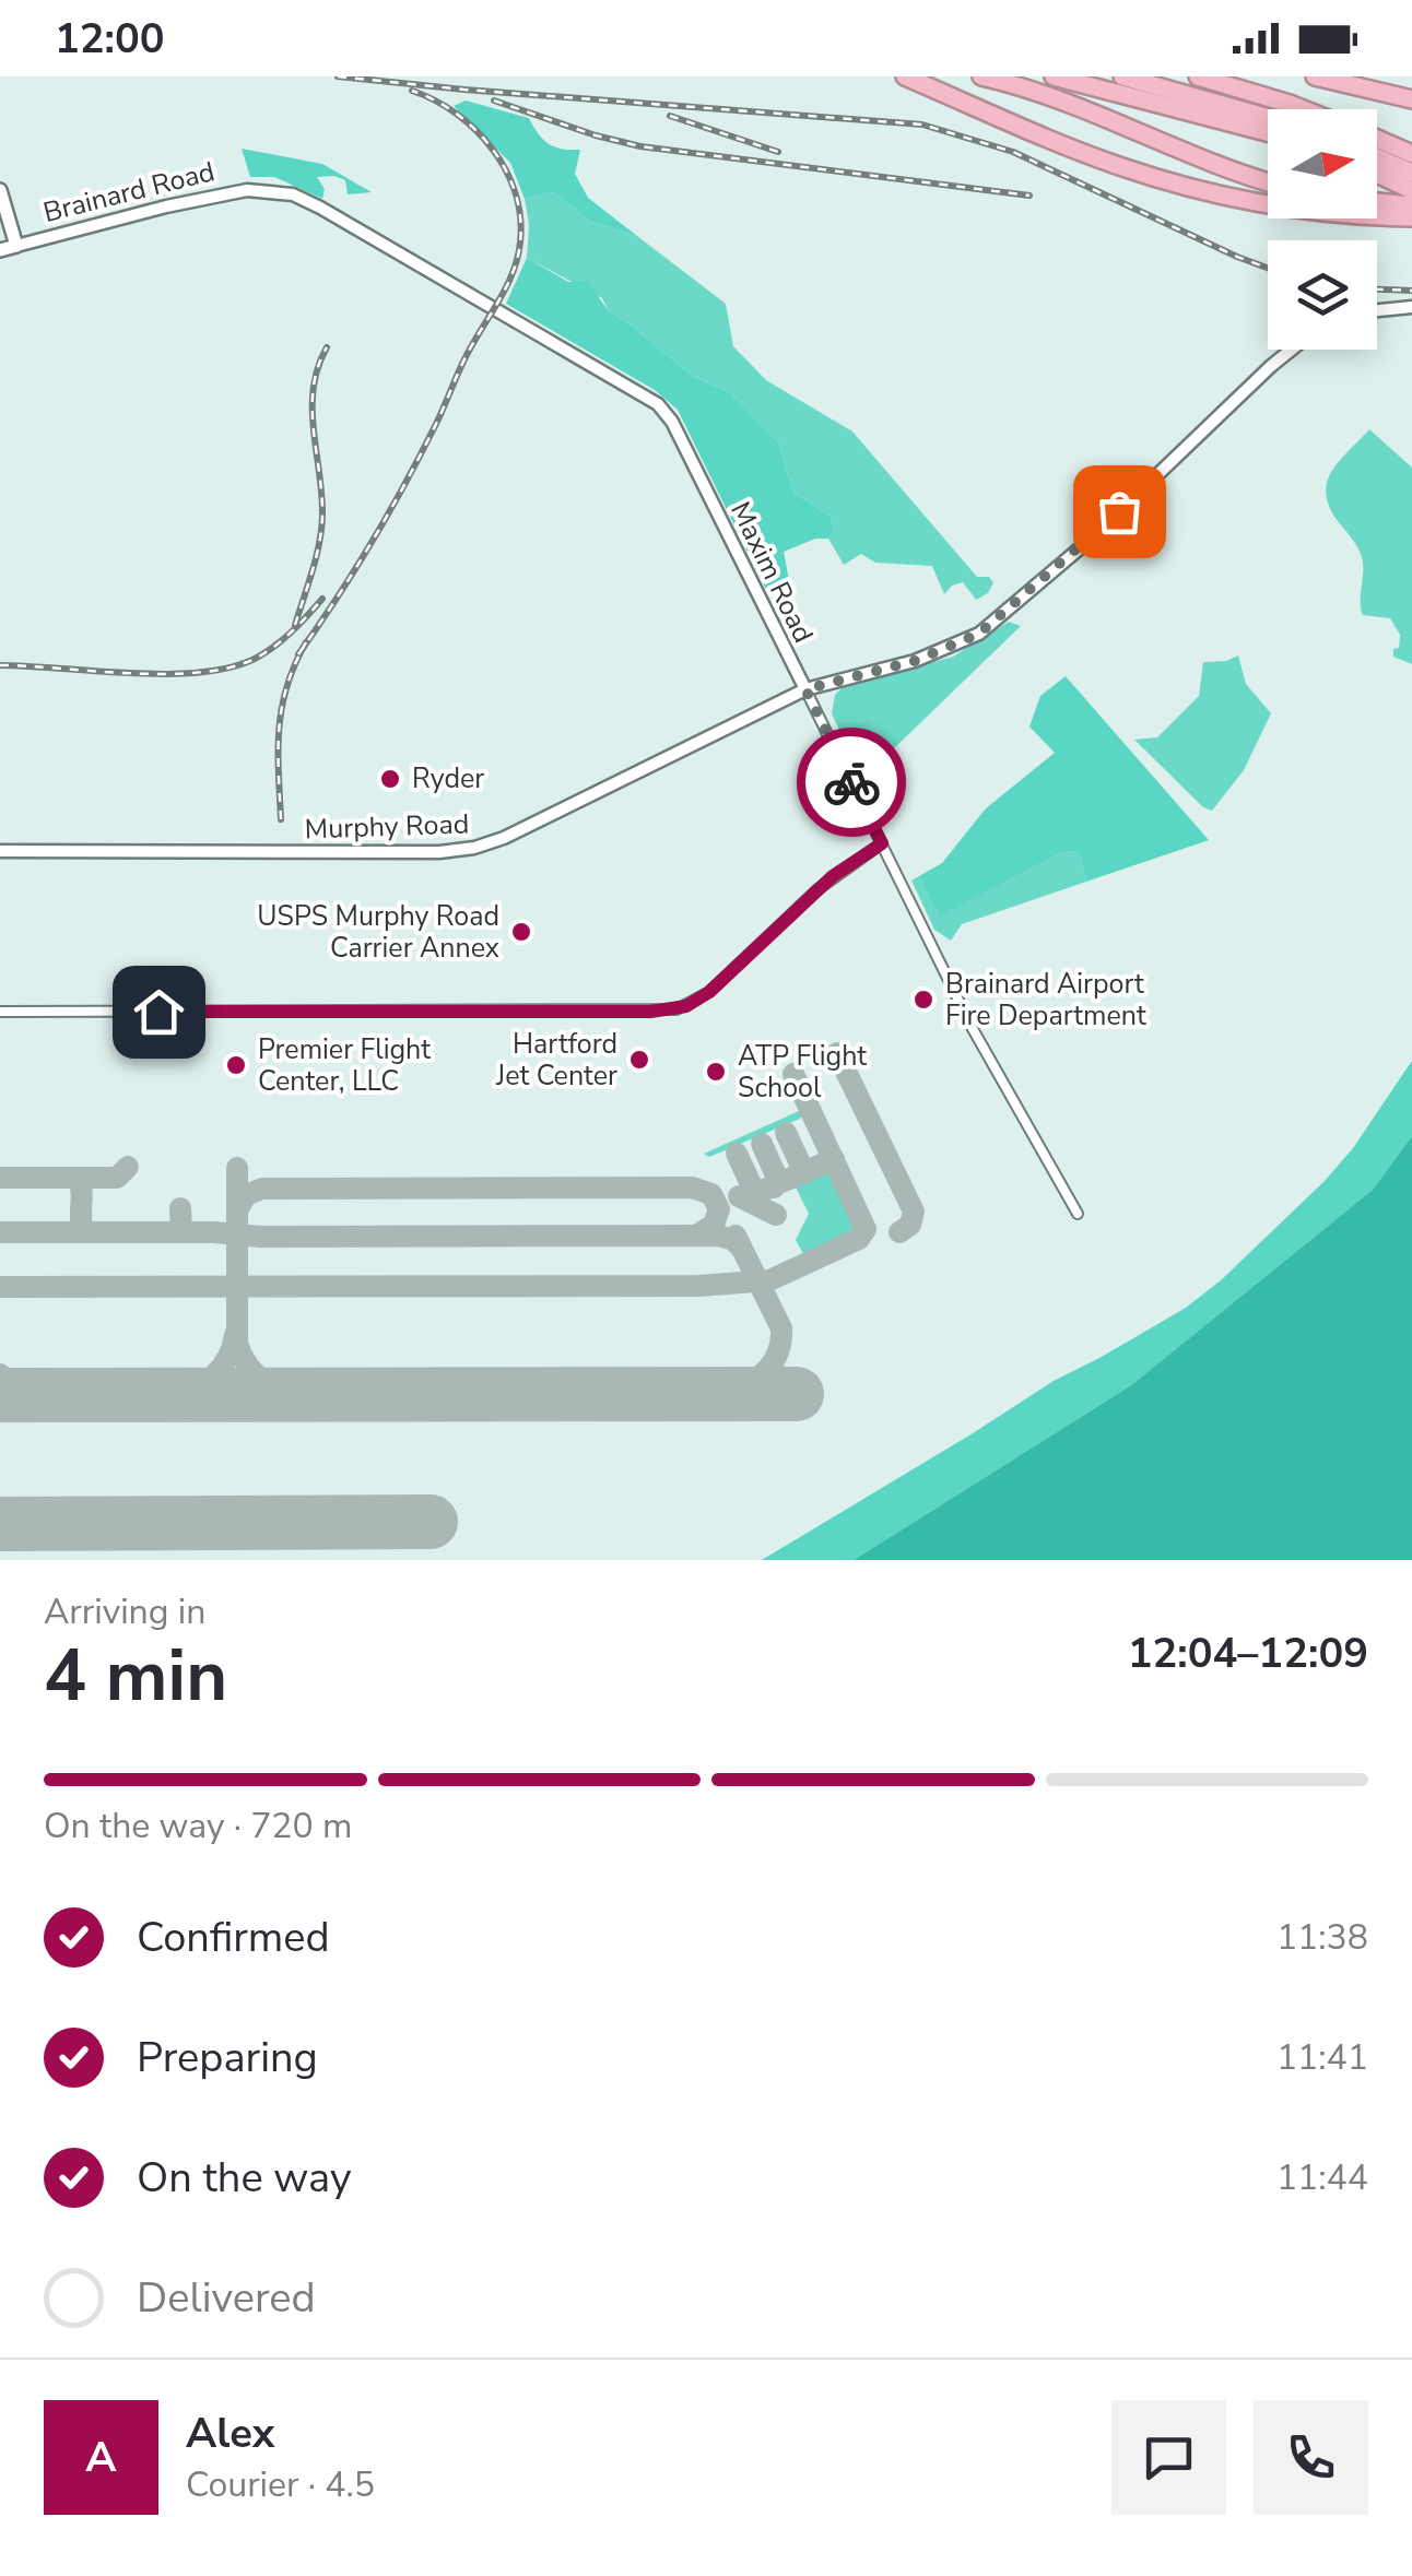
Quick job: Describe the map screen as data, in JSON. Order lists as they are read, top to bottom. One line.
{"streets":{"main road":["Brainard Road"],"street":["Maxim Road","Murphy Road"]},"crossings":[["Brainard Road","Maxim Road"],["Maxim Road","Murphy Road"]],"places":["Ryder","USPS Murphy Road Carrier Annex","Brainard Airport Fire Department","Hartford Jet Center","Premier Flight Center, LLC","ATP Flight School"],"north":"right","page":{"status":"12:00","heading":["4 min","Arriving in","12:04–12:09"],"panel":["Alex","Courier · 4.5"],"bar":"On the way · 720 m","list":[["Confirmed","11:38"],["Preparing","11:41"],["On the way","11:44"],"Delivered"],"round":"A"}}
